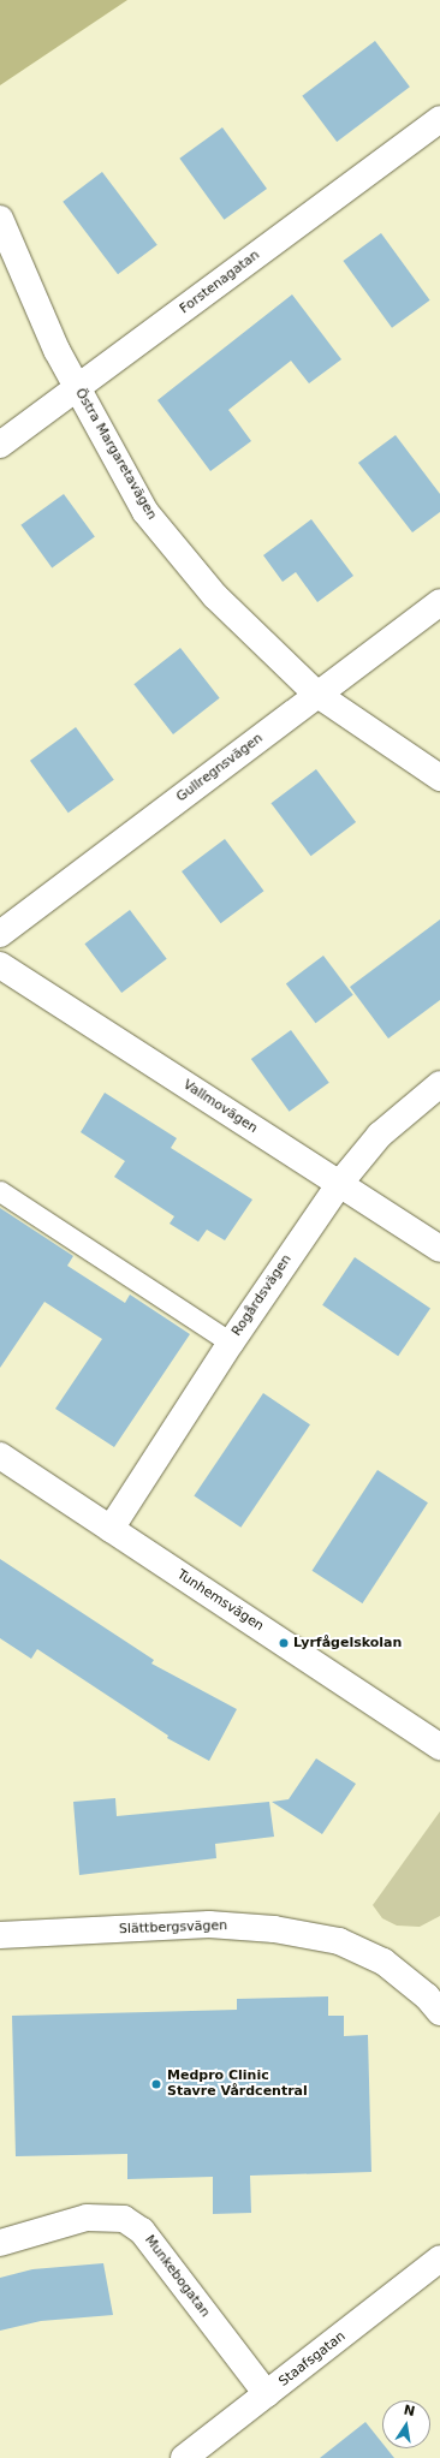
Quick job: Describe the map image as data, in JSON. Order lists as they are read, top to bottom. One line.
{"streets":{"street":["Forstenagatan","Östra Margaretavägen","Gullregnsvägen","Vallmovägen","Rogårdsvägen","Tunhemsvägen","Slättbergsvägen","Munkebogatan","Staafsgatan"]},"crossings":[["Forstenagatan","Östra Margaretavägen"],["Östra Margaretavägen","Gullregnsvägen"],["Vallmovägen","Rogårdsvägen"],["Rogårdsvägen","Tunhemsvägen"],["Munkebogatan","Staafsgatan"]],"places":["Lyrfågelskolan","Medpro Clinic Stavre Vårdcentral"],"north":"top"}
